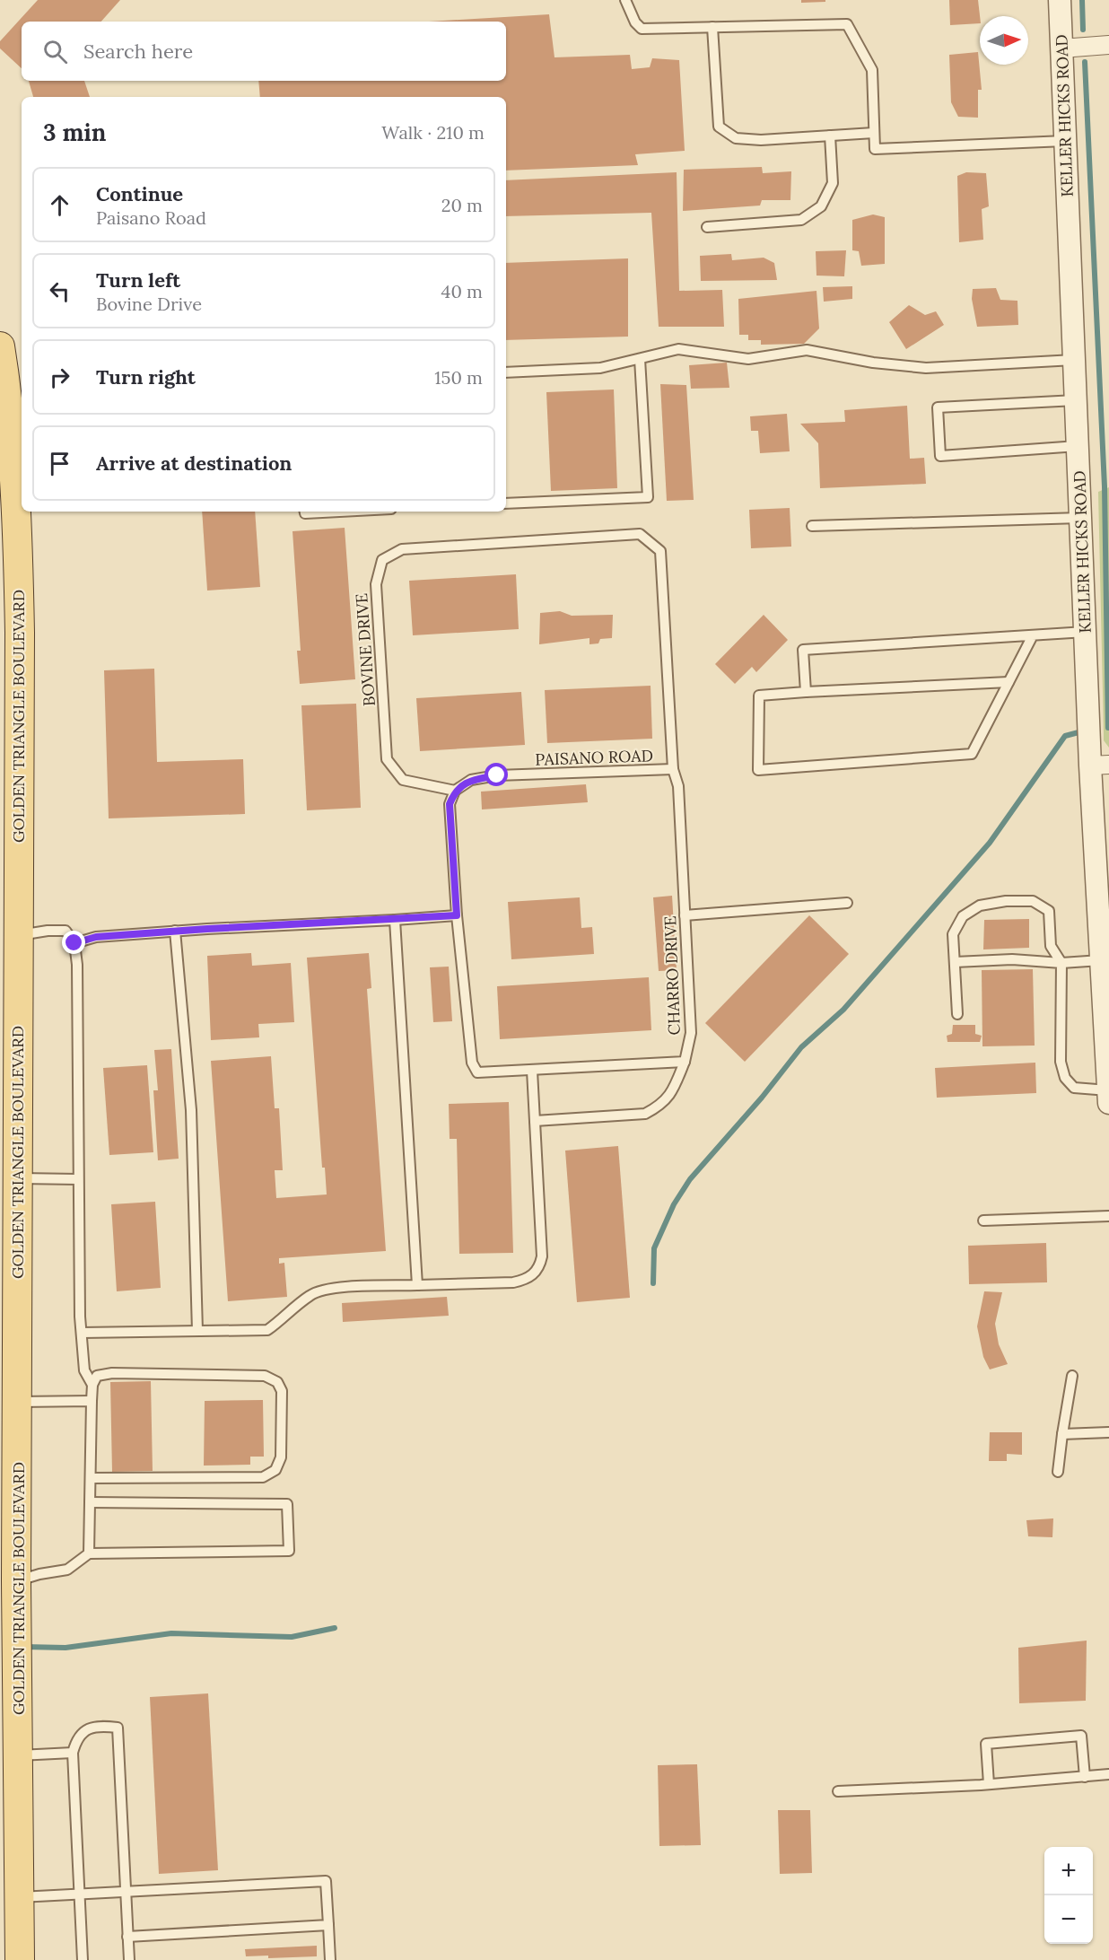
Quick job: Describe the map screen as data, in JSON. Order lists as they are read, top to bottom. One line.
{"streets":{"main road":["GOLDEN TRIANGLE BOULEVARD"],"street":["KELLER HICKS ROAD"],"lane":["BOVINE DRIVE","PAISANO ROAD","CHARRO DRIVE"]},"crossings":[["BOVINE DRIVE","PAISANO ROAD"],["BOVINE DRIVE","CHARRO DRIVE"],["PAISANO ROAD","CHARRO DRIVE"]],"north":"right","page":{"search":"Search here","heading":["3 min","Walk · 210 m"],"list":[["Continue","Paisano Road","20 m"],["Turn left","Bovine Drive","40 m"],["Turn right","150 m"],"Arrive at destination"],"map_buttons":["+","−"]}}
